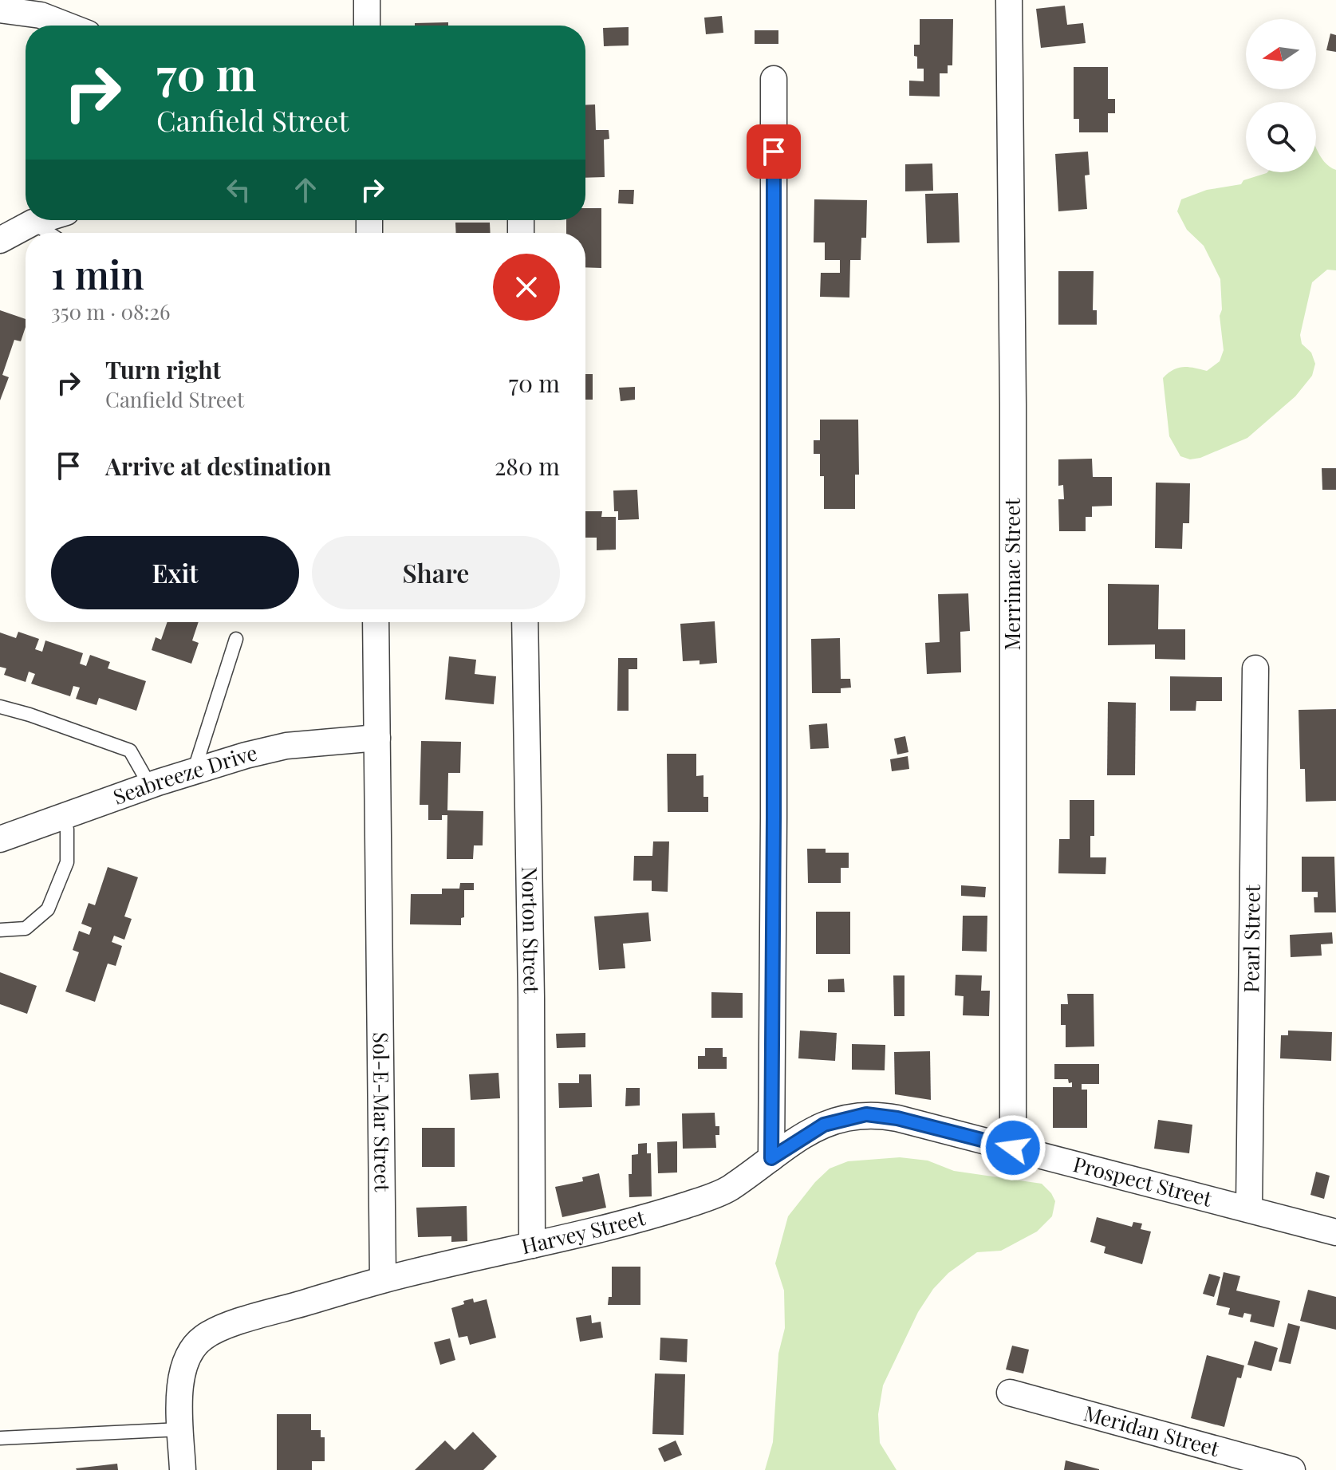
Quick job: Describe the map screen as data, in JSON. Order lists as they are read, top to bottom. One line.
{"streets":{"street":["Merrimac Street","Seabreeze Drive","Norton Street","Pearl Street","Sol-E-Mar Street","Prospect Street","Harvey Street","Meridan Street"]},"crossings":[["Merrimac Street","Prospect Street"],["Seabreeze Drive","Sol-E-Mar Street"],["Norton Street","Harvey Street"],["Pearl Street","Prospect Street"],["Sol-E-Mar Street","Harvey Street"],["Prospect Street","Harvey Street"]],"north":"left","page":{"turn":["70 m","Canfield Street"],"heading":["1 min","350 m · 08:26"],"list":[{"name":"Turn right","note":"Canfield Street","value":"70 m"},{"name":"Arrive at destination","value":"280 m"}],"buttons":["Exit","Share"]}}
